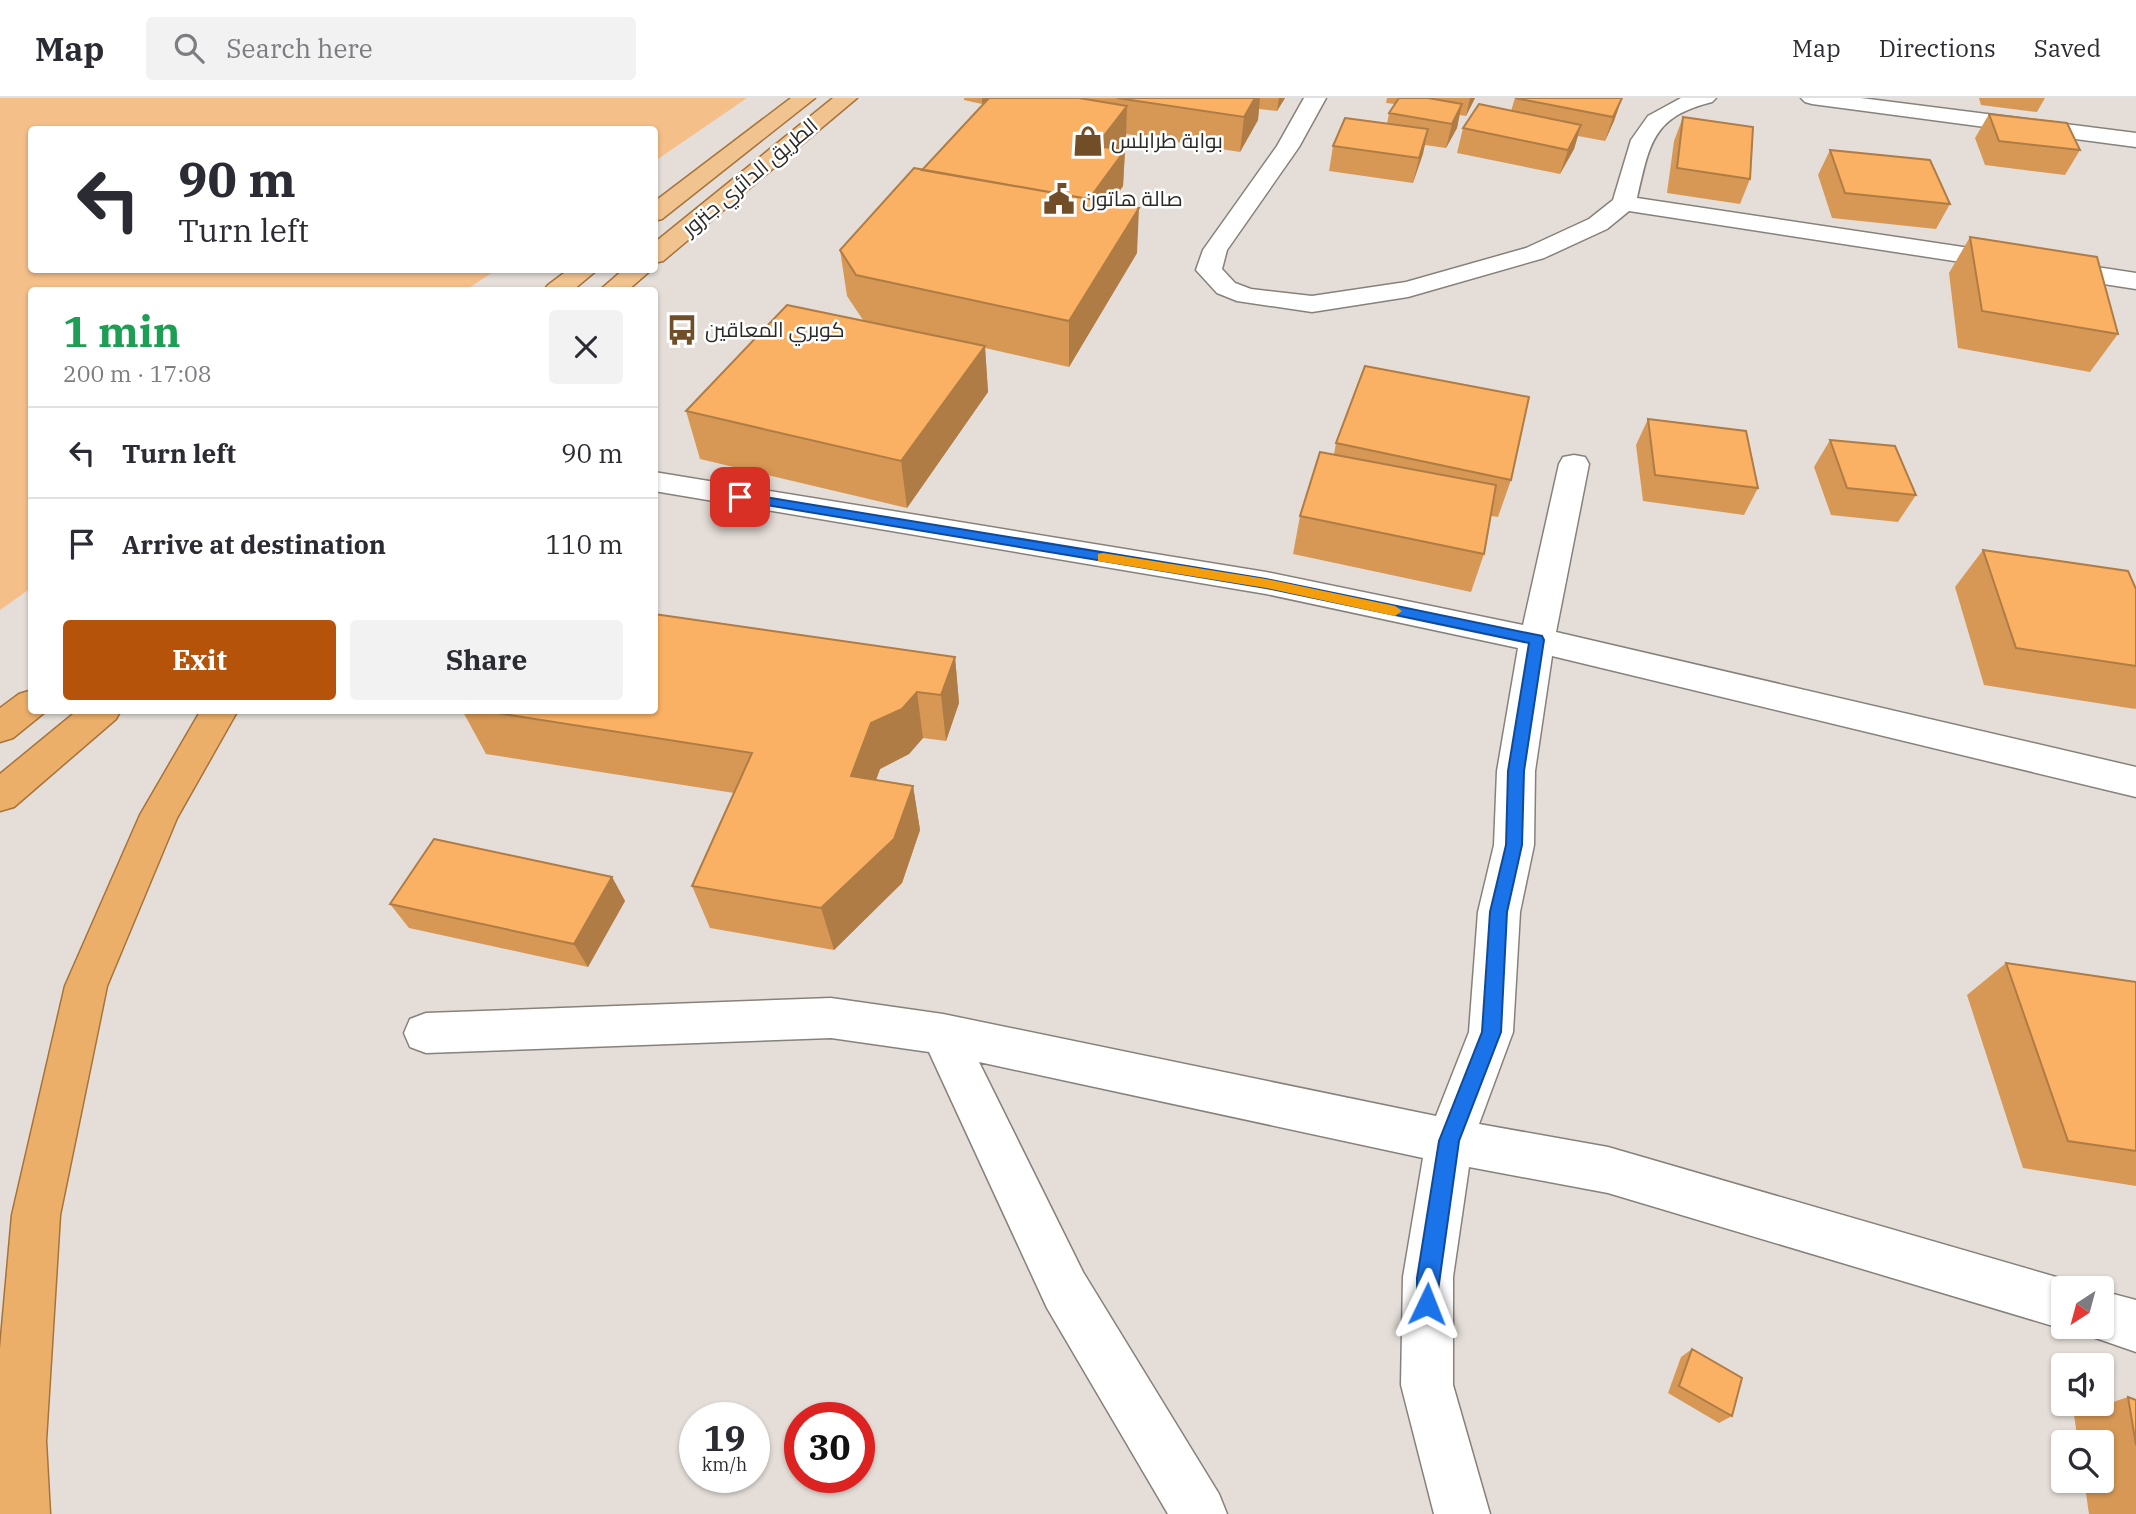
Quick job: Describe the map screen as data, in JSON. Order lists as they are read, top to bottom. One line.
{"streets":{"main road":["الطريق الدائري جنزور"]},"places":{"shop":["بوابة طرابلس"],"public building":["صالة هاتون"],"bus stop":["كوبري المعاقين"]},"north":"bottom left","page":{"header":"Map","search":"Search here","nav":["Map","Directions","Saved"],"turn":["90 m","Turn left"],"heading":["1 min","200 m · 17:08"],"list":[{"name":"Turn left","value":"90 m"},{"name":"Arrive at destination","value":"110 m"}],"buttons":["Exit","Share"],"speed":"19 km/h","limit":"30"}}
